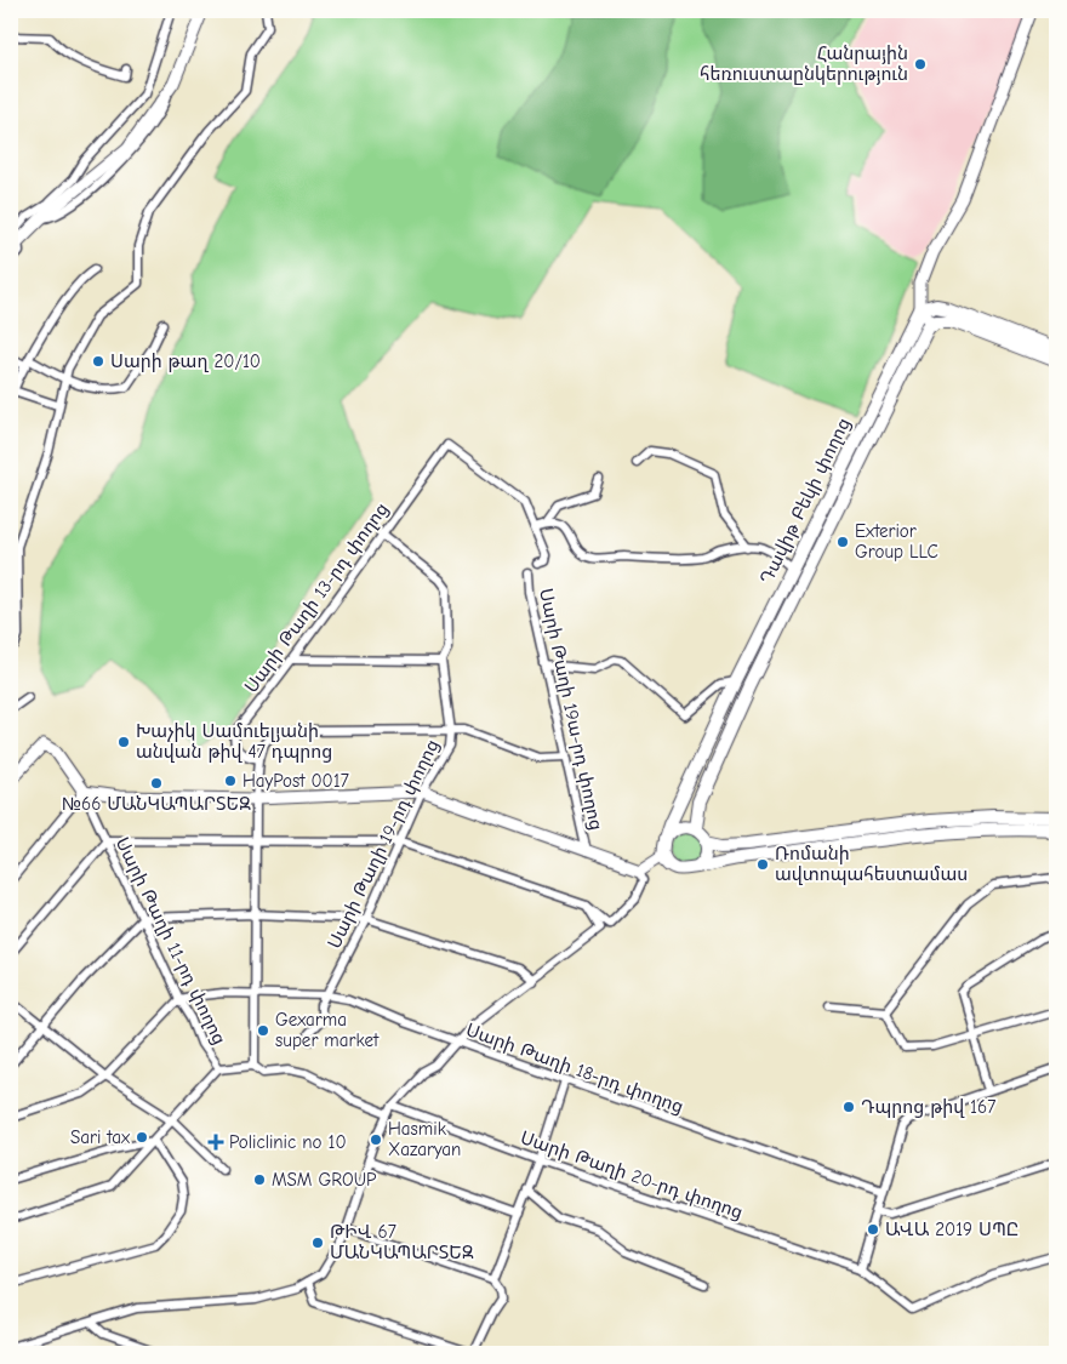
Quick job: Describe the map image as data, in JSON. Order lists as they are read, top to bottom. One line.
{"streets":{"main road":["Դավիթ Բեկի փողոց"],"street":["Սարի Թաղի 13-րդ փողոց","Սարի Թաղի 19ա-րդ փողոց","Սարի Թաղի 19-րդ փողոց","Սարի Թաղի 11-րդ փողոց","Սարի Թաղի 18-րդ փողոց","Սարի Թաղի 20-րդ փողոց"]},"crossings":[["Սարի Թաղի 13-րդ փողոց","Սարի Թաղի 19ա-րդ փողոց"],["Սարի Թաղի 13-րդ փողոց","Սարի Թաղի 19-րդ փողոց"],["Սարի Թաղի 19-րդ փողոց","Սարի Թաղի 18-րդ փողոց"],["Սարի Թաղի 11-րդ փողոց","Սարի Թաղի 18-րդ փողոց"]],"places":{"other":["Հանրային հեռուստաընկերություն","Սարի թաղ 20/10","Exterior Group LLC","Խաչիկ Սամուելյանի անվան թիվ 47 դպրոց","HayPost 0017","№66 ՄԱՆԿԱՊԱՐՏԵԶ","Ռոմանի ավտոպահեստամաս","Gexarma super market","Դպրոց թիվ 167","Sari tax","Hasmik Xazaryan","MSM GROUP","ԱՎԱ 2019 ՍՊԸ","ԹԻՎ 67 ՄԱՆԿԱՊԱՐՏԵԶ"],"health":["Policlinic no 10"]}}
